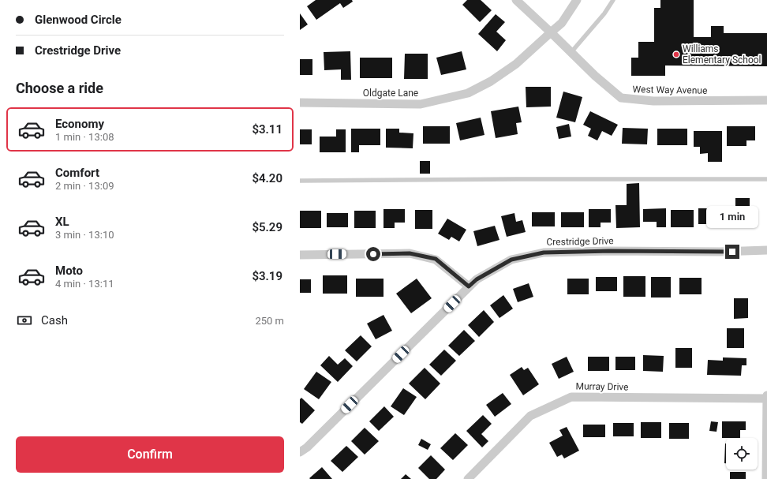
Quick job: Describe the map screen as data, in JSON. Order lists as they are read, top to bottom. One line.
{"streets":{"street":["West Way Avenue","Oldgate Lane","Crestridge Drive","Murray Drive"]},"crossings":[["West Way Avenue","Oldgate Lane"]],"places":["Williams Elementary School"],"page":{"banner":["Glenwood Circle","Crestridge Drive"],"heading":"Choose a ride","list":[{"name":"Economy","note":"1 min · 13:08","value":"$3.11"},{"name":"Comfort","note":"2 min · 13:09","value":"$4.20"},{"name":"XL","note":"3 min · 13:10","value":"$5.29"},{"name":"Moto","note":"4 min · 13:11","value":"$3.19"}],"bubble":"1 min","pay":["Cash","250 m"],"buttons":"Confirm"}}
